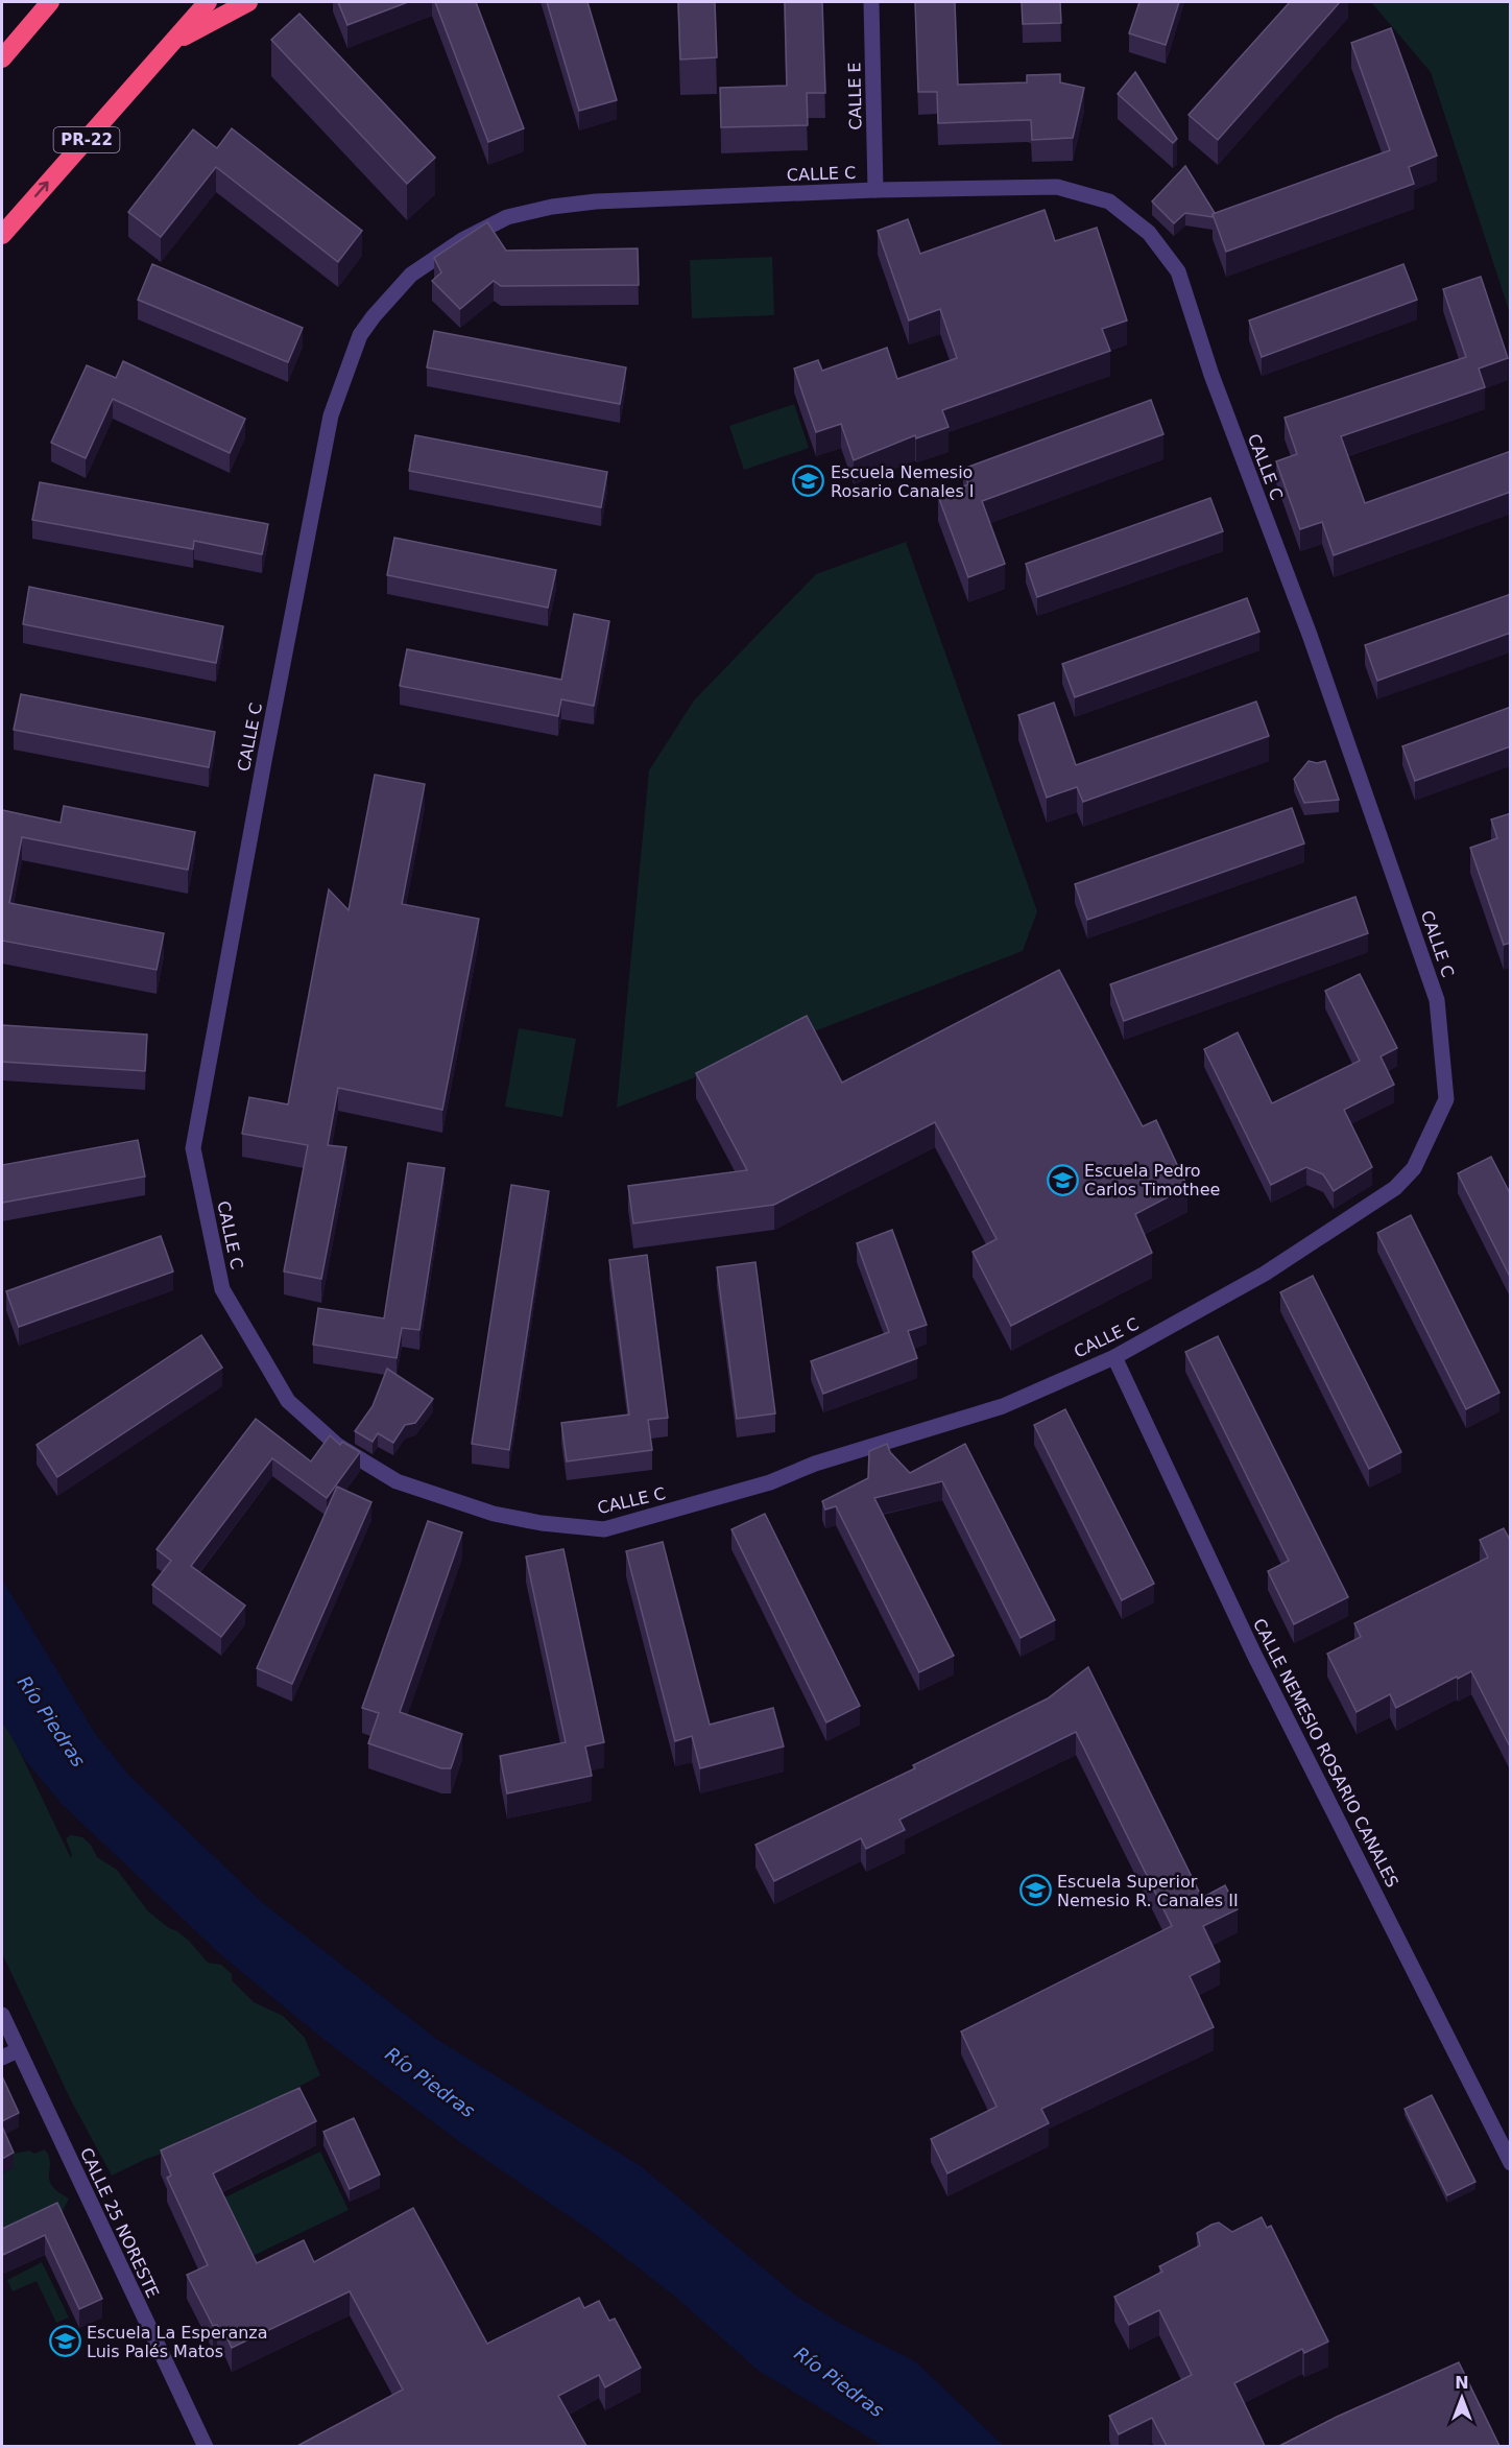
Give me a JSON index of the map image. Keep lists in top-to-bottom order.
{
  "streets": {
    "highway": ["PR-22"],
    "street": [
      "CALLE E",
      "CALLE C",
      "CALLE NEMESIO ROSARIO CANALES",
      "CALLE 25 NORESTE"
    ]
  },
  "crossings": [
    ["CALLE E", "CALLE C"],
    ["CALLE C", "CALLE NEMESIO ROSARIO CANALES"]
  ],
  "water": ["Río Piedras"],
  "places": {
    "school or university": [
      "Escuela Nemesio Rosario Canales I",
      "Escuela Pedro Carlos Timothee",
      "Escuela Superior Nemesio R. Canales II",
      "Escuela La Esperanza Luis Palés Matos"
    ]
  },
  "north": "top"
}
